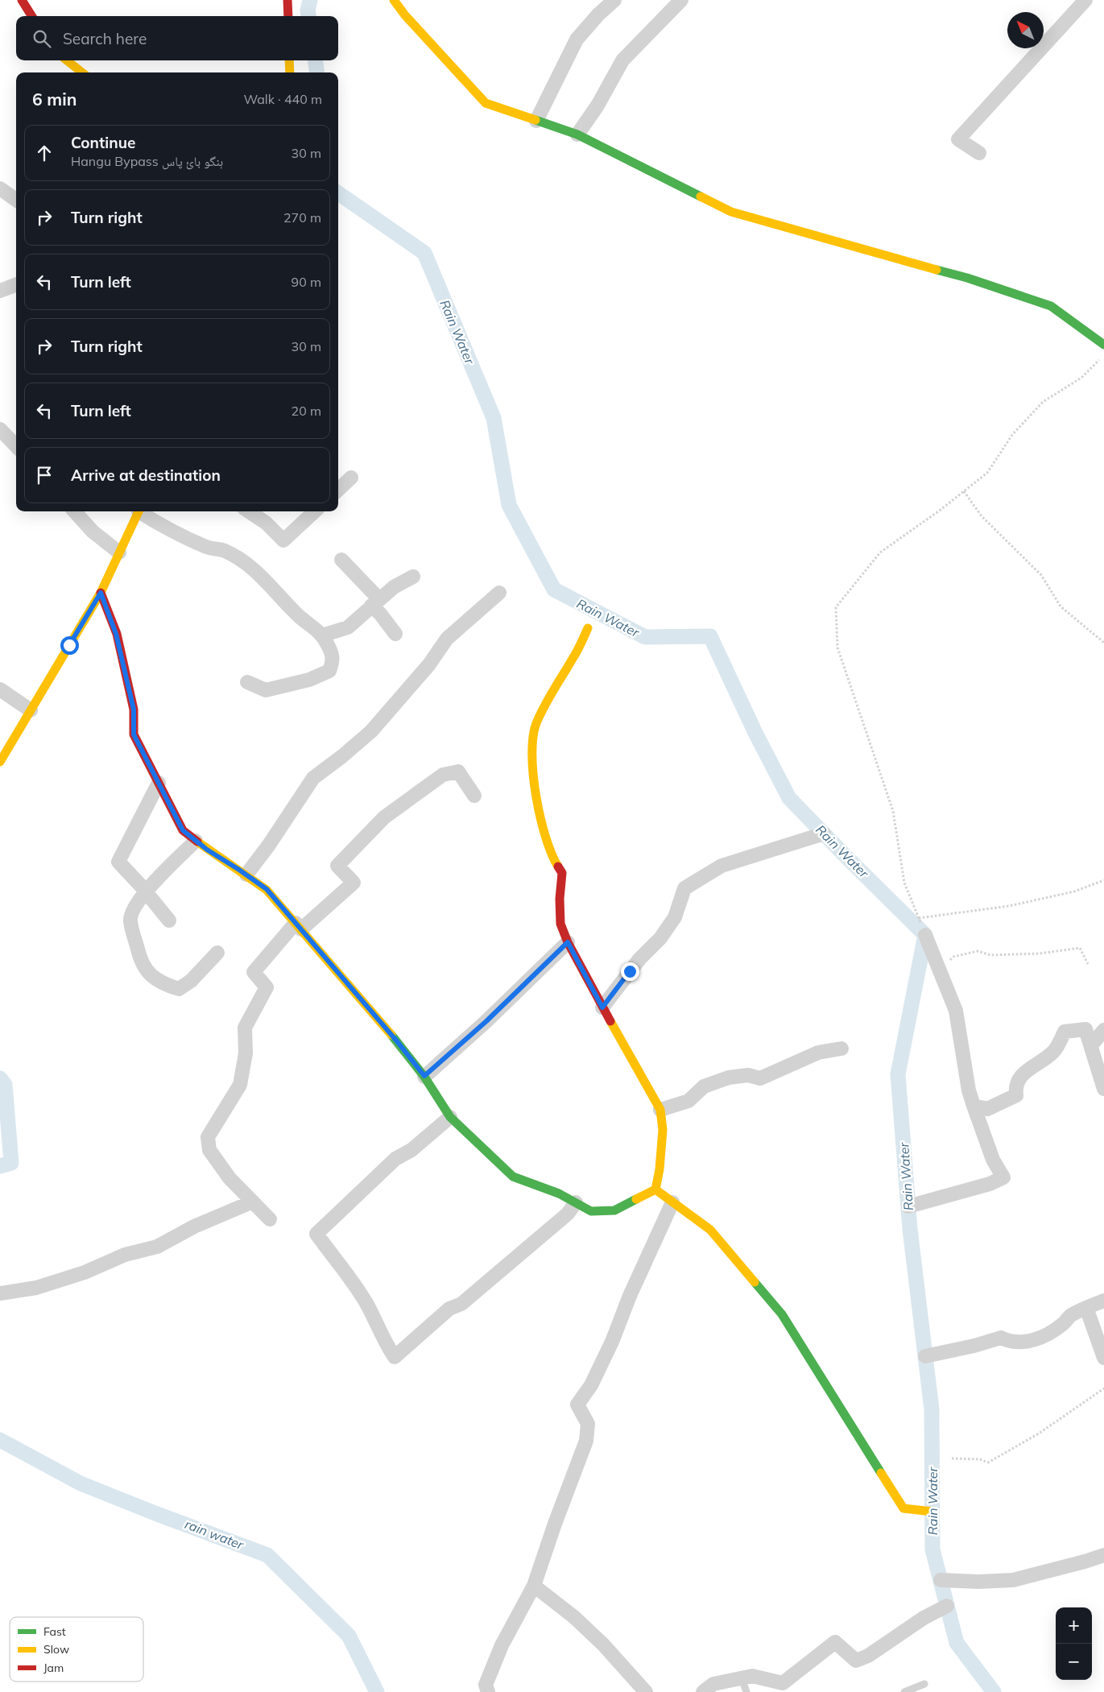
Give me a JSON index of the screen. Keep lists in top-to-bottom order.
{
  "water": ["Rain Water", "rain water"],
  "legend": ["Fast", "Slow", "Jam"],
  "north": "top left",
  "page": {
    "search": "Search here",
    "heading": ["6 min", "Walk · 440 m"],
    "list": [
      ["Continue", "Hangu Bypass ہنگو بائ پاس", "30 m"],
      ["Turn right", "270 m"],
      ["Turn left", "90 m"],
      ["Turn right", "30 m"],
      ["Turn left", "20 m"],
      "Arrive at destination"
    ],
    "map_buttons": ["+", "−"]
  }
}
